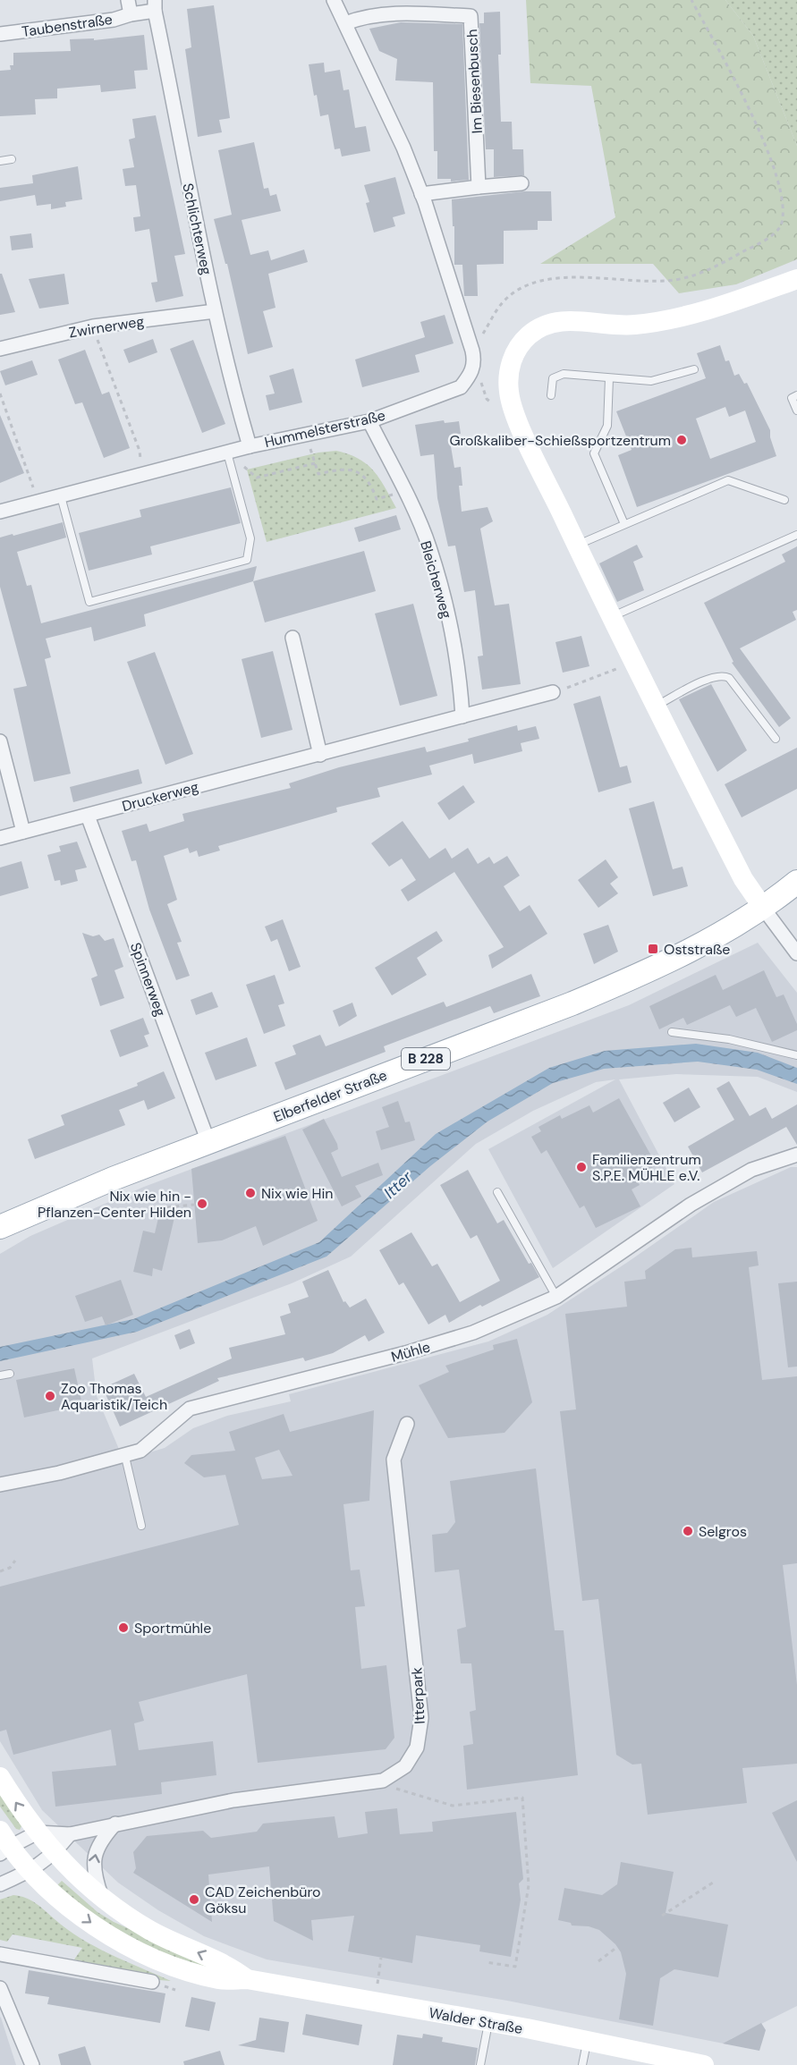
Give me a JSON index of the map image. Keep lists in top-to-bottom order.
{
  "streets": {
    "main road": ["B 228", "Elberfelder Straße", "Walder Straße"],
    "street": [
      "Taubenstraße",
      "Im Biesenbusch",
      "Schlichterweg",
      "Zwirnerweg",
      "Hummelsterstraße",
      "Bleicherweg",
      "Druckerweg",
      "Spinnerweg",
      "Mühle",
      "Itterpark"
    ]
  },
  "crossings": [
    ["Taubenstraße", "Schlichterweg"],
    ["Im Biesenbusch", "Hummelsterstraße"],
    ["Schlichterweg", "Zwirnerweg"],
    ["Schlichterweg", "Hummelsterstraße"],
    ["Hummelsterstraße", "Bleicherweg"],
    ["Bleicherweg", "Druckerweg"],
    ["Druckerweg", "Spinnerweg"],
    ["Spinnerweg", "Elberfelder Straße"],
    ["Itterpark", "Walder Straße"]
  ],
  "water": ["Itter"],
  "places": {
    "other": [
      "Großkaliber-Schießsportzentrum",
      "Familienzentrum S.P.E. MÜHLE e.V.",
      "Nix wie Hin",
      "Nix wie hin - Pflanzen-Center Hilden",
      "Zoo Thomas Aquaristik/Teich",
      "Selgros",
      "Sportmühle",
      "CAD Zeichenbüro Göksu"
    ],
    "transit": ["Oststraße"]
  }
}
